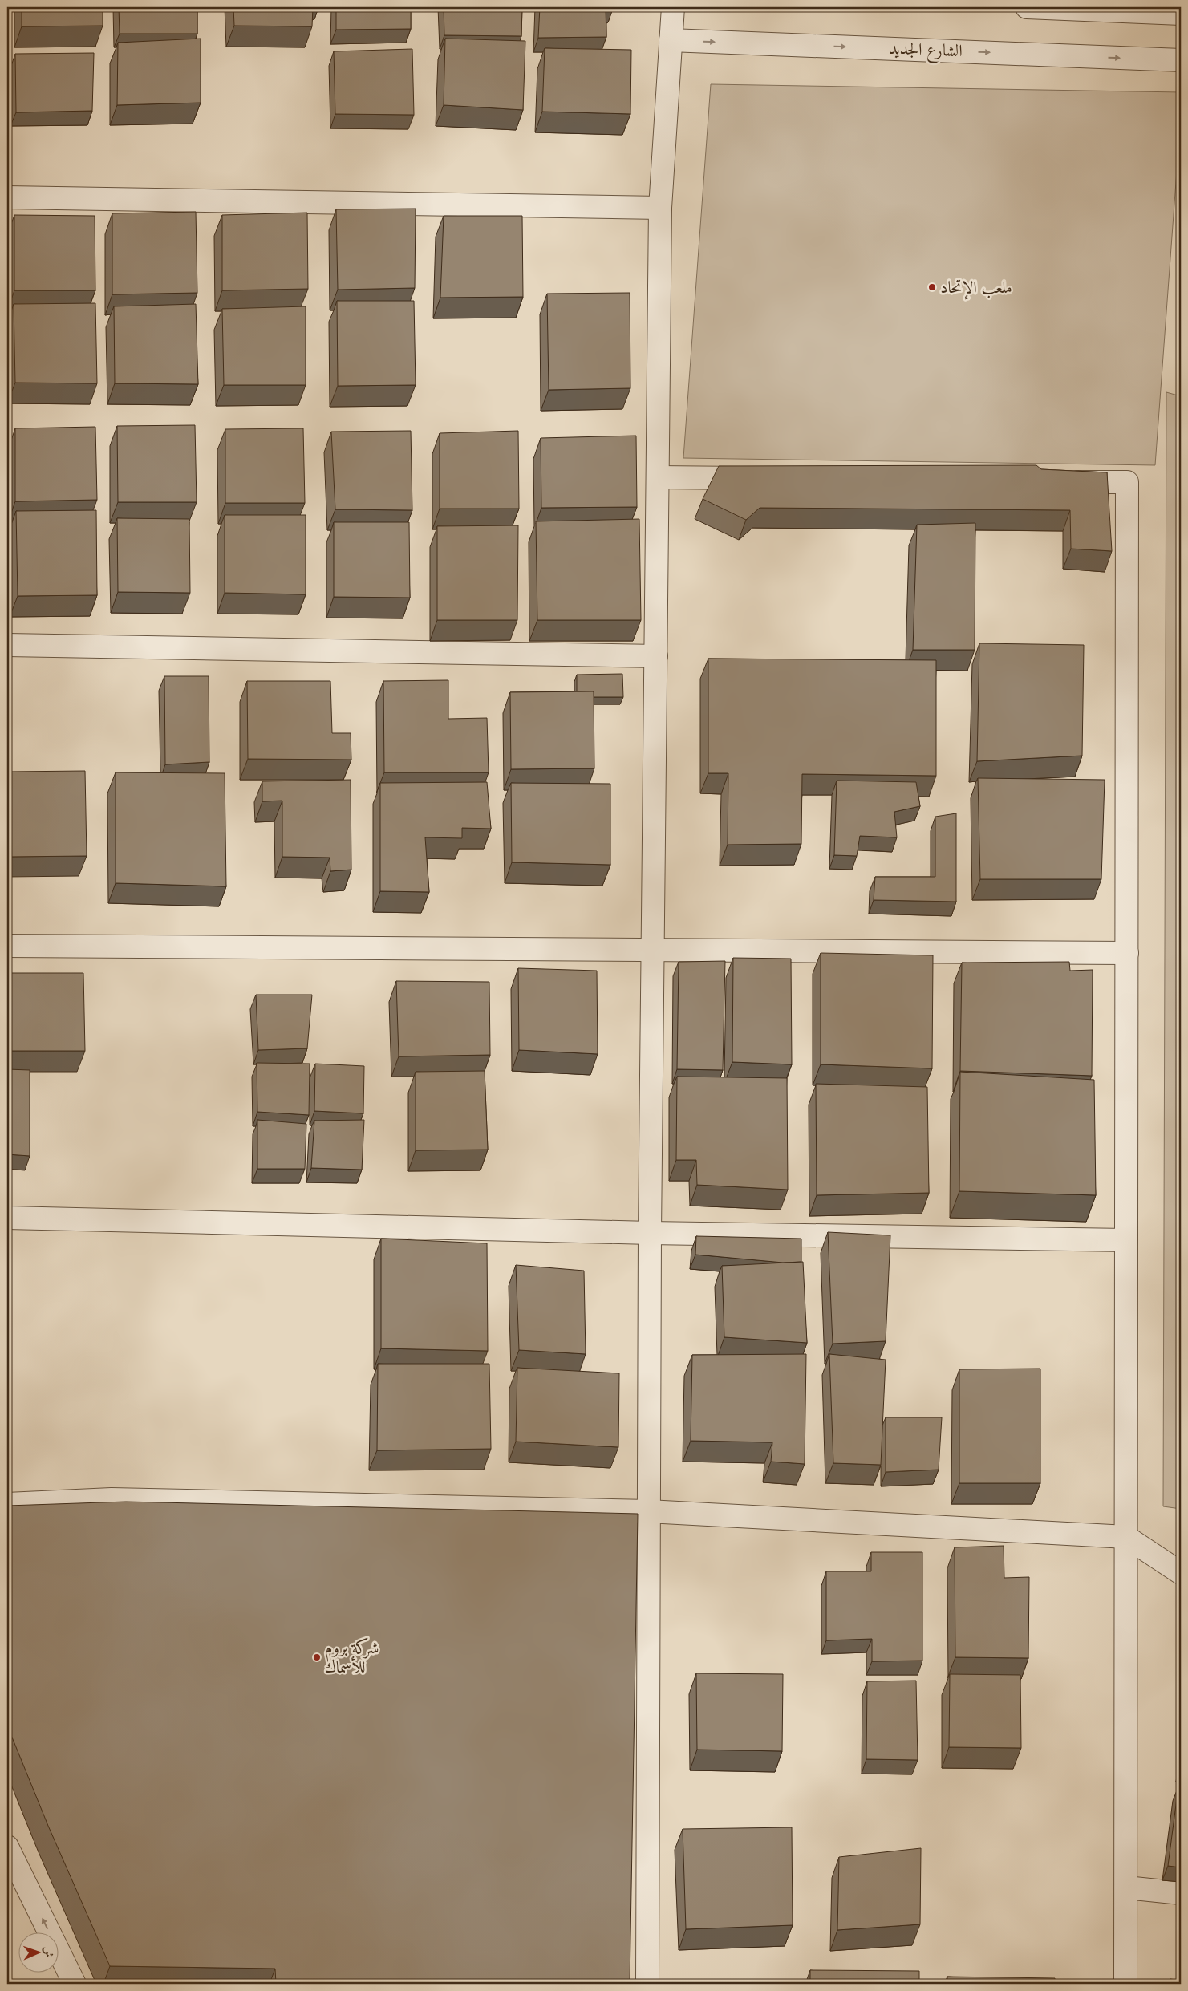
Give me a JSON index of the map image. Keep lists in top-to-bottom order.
{
  "streets": {
    "street": ["الشارع الجديد"]
  },
  "places": ["ملعب الإتحاد", "شركة بروم للأسماك"],
  "north": "right"
}
